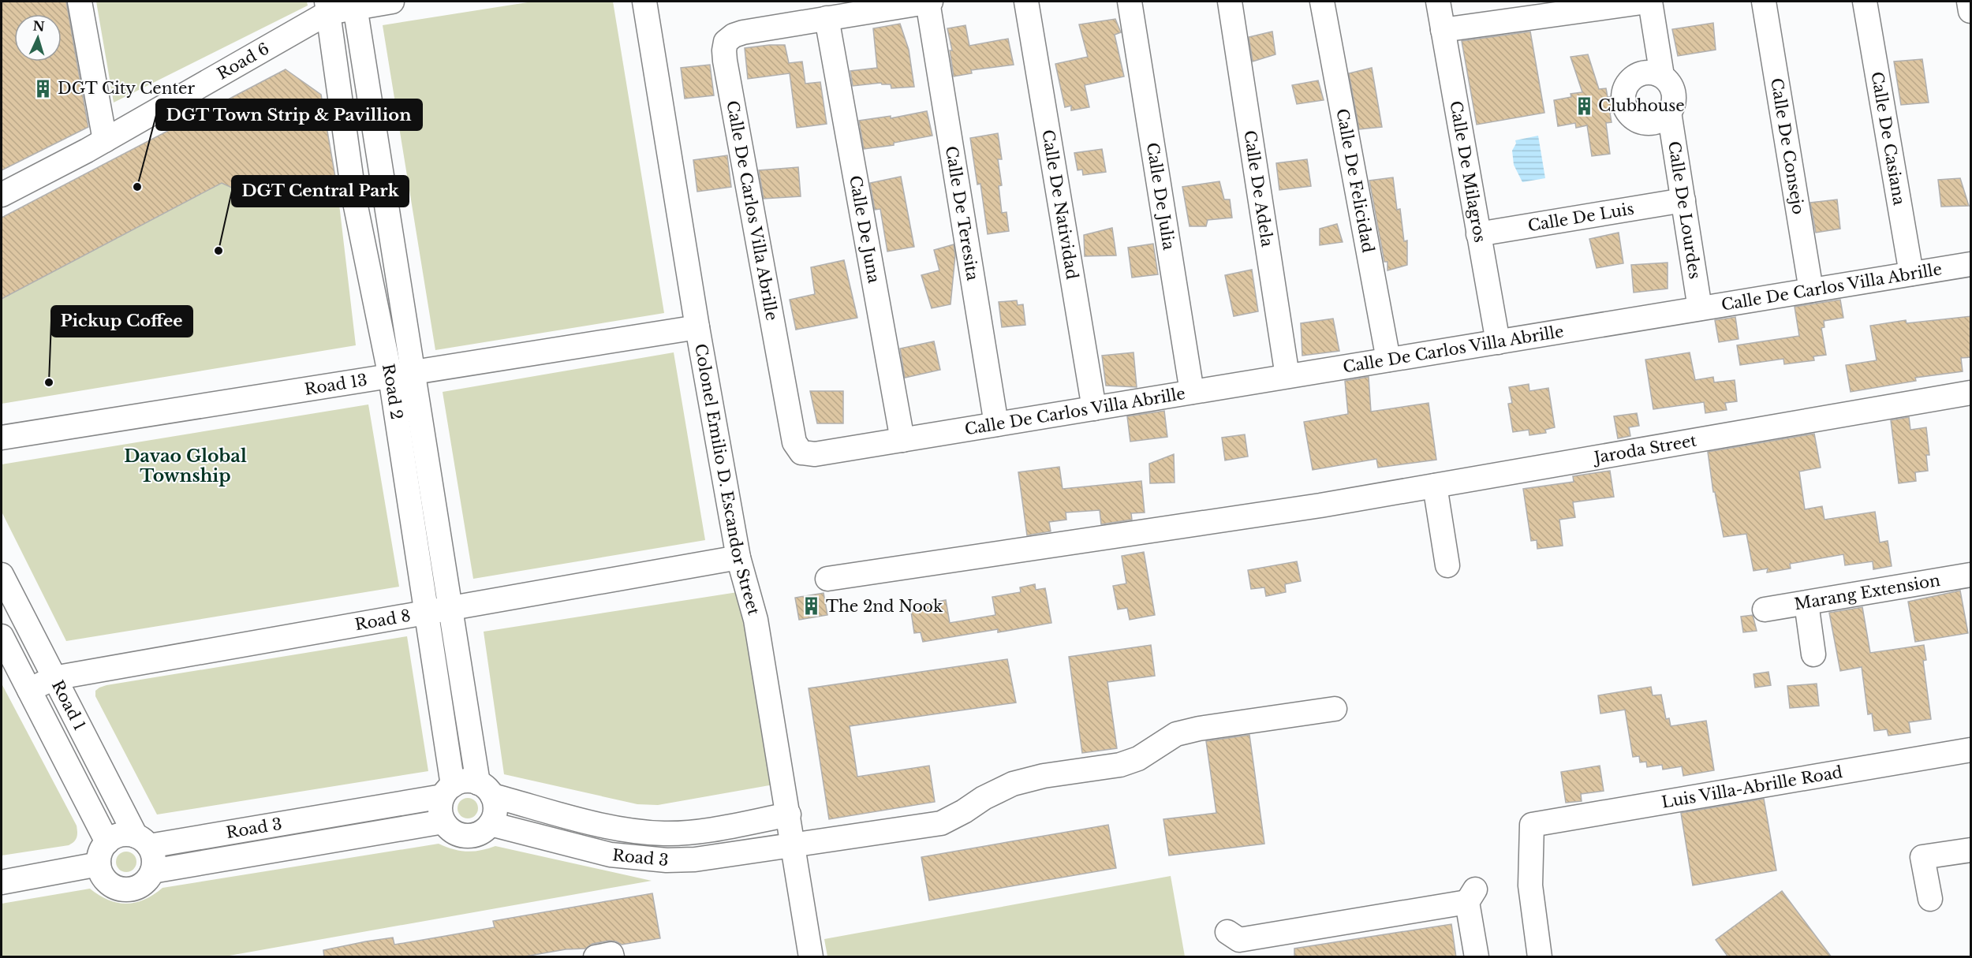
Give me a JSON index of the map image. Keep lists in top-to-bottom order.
{
  "streets": {
    "street": [
      "Road 6",
      "Calle De Casiana",
      "Calle De Consejo",
      "Calle De Milagros",
      "Calle De Felicidad",
      "Calle De Adela",
      "Calle De Julia",
      "Calle De Natividad",
      "Calle De Lourdes",
      "Calle De Carlos Villa Abrille",
      "Calle De Teresita",
      "Calle De Luis",
      "Calle De Juna",
      "Road 13",
      "Road 2",
      "Jaroda Street",
      "Colonel Emilio D. Escandor Street",
      "Marang Extension",
      "Road 8",
      "Road 1",
      "Luis Villa-Abrille Road",
      "Road 3"
    ]
  },
  "crossings": [
    ["Road 6", "Road 2"],
    ["Calle De Casiana", "Calle De Carlos Villa Abrille"],
    ["Calle De Consejo", "Calle De Carlos Villa Abrille"],
    ["Calle De Milagros", "Calle De Carlos Villa Abrille"],
    ["Calle De Milagros", "Calle De Luis"],
    ["Calle De Felicidad", "Calle De Carlos Villa Abrille"],
    ["Calle De Adela", "Calle De Carlos Villa Abrille"],
    ["Calle De Julia", "Calle De Carlos Villa Abrille"],
    ["Calle De Natividad", "Calle De Carlos Villa Abrille"],
    ["Calle De Lourdes", "Calle De Carlos Villa Abrille"],
    ["Calle De Lourdes", "Calle De Luis"],
    ["Calle De Carlos Villa Abrille", "Calle De Teresita"],
    ["Calle De Carlos Villa Abrille", "Calle De Juna"],
    ["Road 13", "Road 2"],
    ["Road 13", "Colonel Emilio D. Escandor Street"],
    ["Road 2", "Road 8"],
    ["Road 2", "Road 3"],
    ["Colonel Emilio D. Escandor Street", "Road 8"],
    ["Colonel Emilio D. Escandor Street", "Road 3"],
    ["Road 8", "Road 1"],
    ["Road 1", "Road 3"]
  ],
  "districts": ["Davao Global Township"],
  "places": {
    "building": ["DGT City Center", "Clubhouse", "The 2nd Nook"],
    "other": ["DGT Town Strip & Pavillion", "DGT Central Park", "Pickup Coffee"]
  },
  "north": "top"
}
